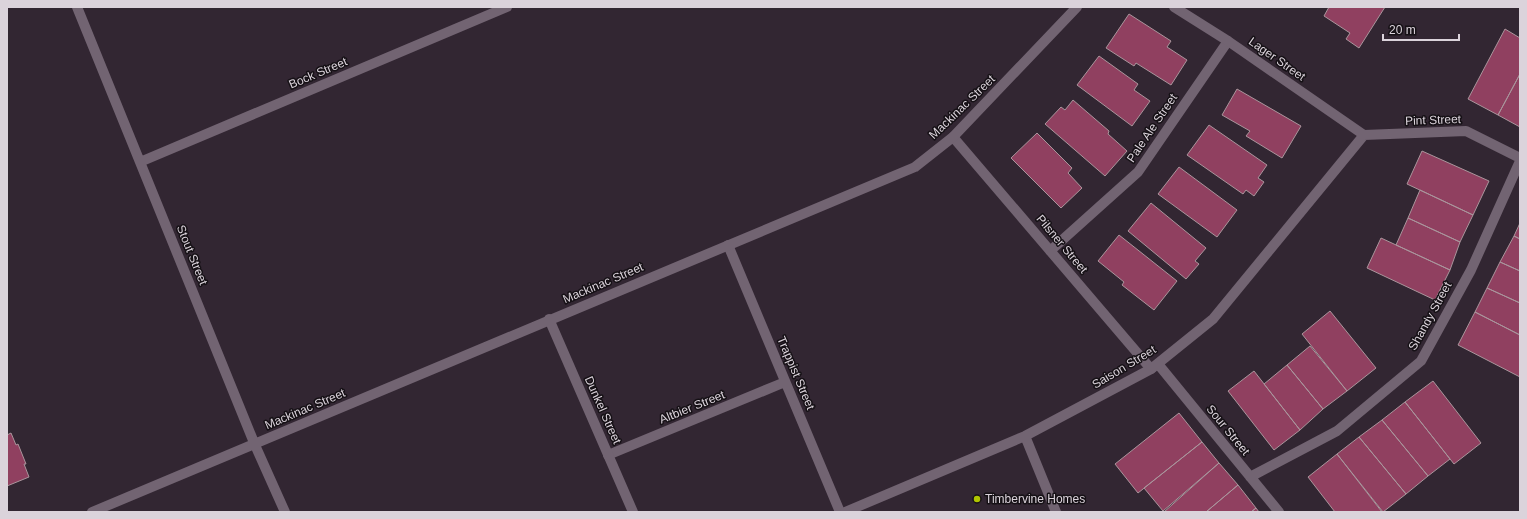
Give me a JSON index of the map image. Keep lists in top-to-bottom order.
{
  "streets": {
    "street": [
      "Lager Street",
      "Bock Street",
      "Mackinac Street",
      "Pint Street",
      "Pale Ale Street",
      "Pilsner Street",
      "Stout Street",
      "Shandy Street",
      "Saison Street",
      "Trappist Street",
      "Altbier Street",
      "Dunkel Street",
      "Sour Street"
    ]
  },
  "crossings": [
    ["Lager Street", "Pint Street"],
    ["Lager Street", "Pale Ale Street"],
    ["Lager Street", "Saison Street"],
    ["Bock Street", "Stout Street"],
    ["Mackinac Street", "Pilsner Street"],
    ["Mackinac Street", "Stout Street"],
    ["Mackinac Street", "Trappist Street"],
    ["Mackinac Street", "Dunkel Street"],
    ["Pint Street", "Shandy Street"],
    ["Pint Street", "Saison Street"],
    ["Pale Ale Street", "Pilsner Street"],
    ["Pilsner Street", "Saison Street"],
    ["Pilsner Street", "Sour Street"],
    ["Shandy Street", "Sour Street"],
    ["Saison Street", "Sour Street"],
    ["Trappist Street", "Altbier Street"],
    ["Altbier Street", "Dunkel Street"]
  ],
  "places": ["Timbervine Homes"],
  "scale_bar": "20 m"
}
